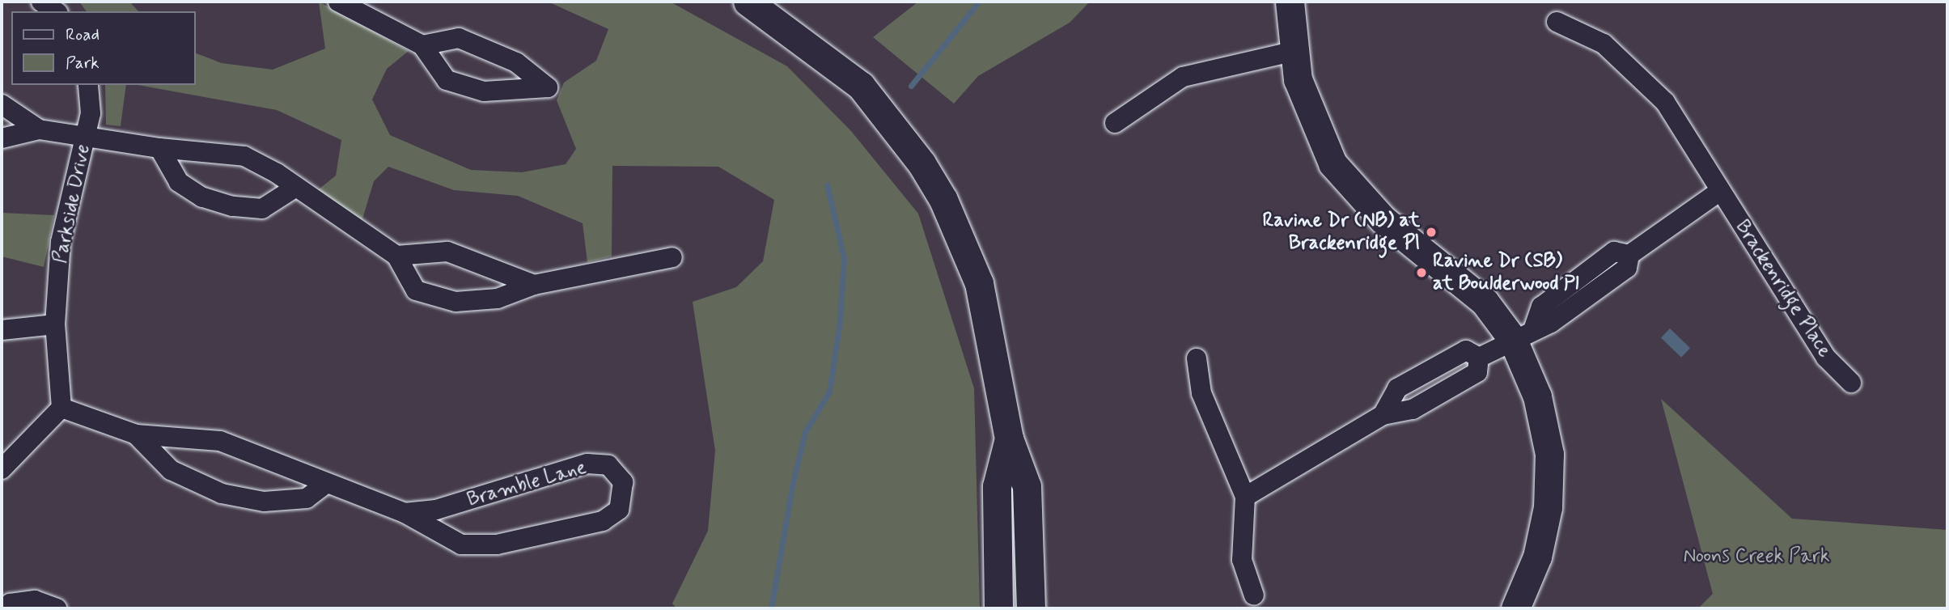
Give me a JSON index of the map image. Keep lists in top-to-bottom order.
{
  "streets": {
    "street": ["Parkside Drive", "Brackenridge Place", "Bramble Lane"]
  },
  "crossings": [
    ["Parkside Drive", "Bramble Lane"]
  ],
  "parks": ["Noons Creek Park"],
  "places": ["Ravine Dr (NB) at Brackenridge Pl", "Ravine Dr (SB) at Boulderwood Pl"],
  "legend": ["Road", "Park"]
}
